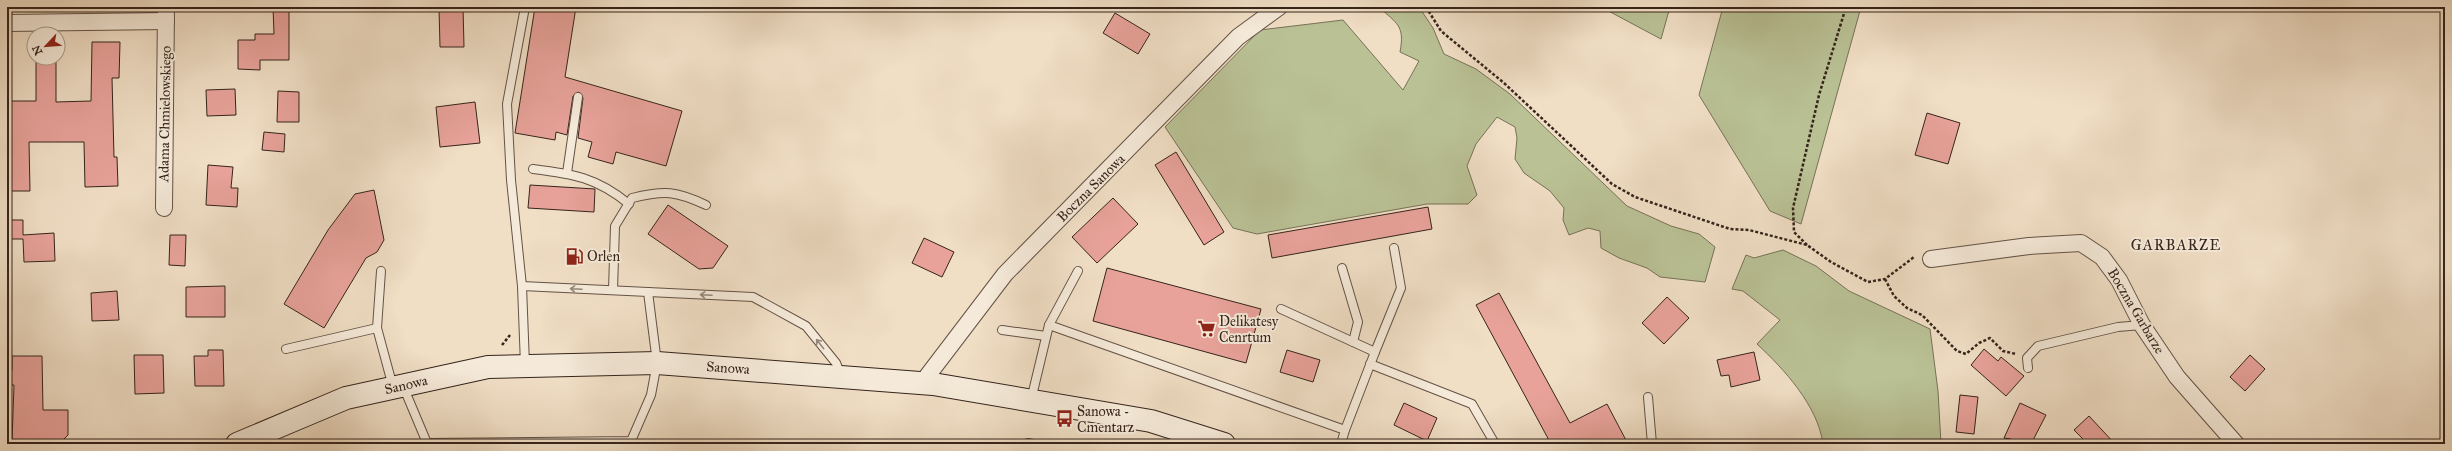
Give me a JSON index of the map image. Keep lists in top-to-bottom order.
{
  "streets": {
    "main road": ["Sanowa"],
    "street": ["Adama Chmielowskiego", "Boczna Sanowa", "Boczna Garbarze"]
  },
  "crossings": [
    ["Boczna Sanowa", "Sanowa"]
  ],
  "districts": ["GARBARZE"],
  "places": {
    "fuel station": ["Orlen"],
    "supermarket": ["Delikatesy Cenrtum"],
    "bus stop": ["Sanowa - Cmentarz"]
  },
  "north": "bottom left"
}
